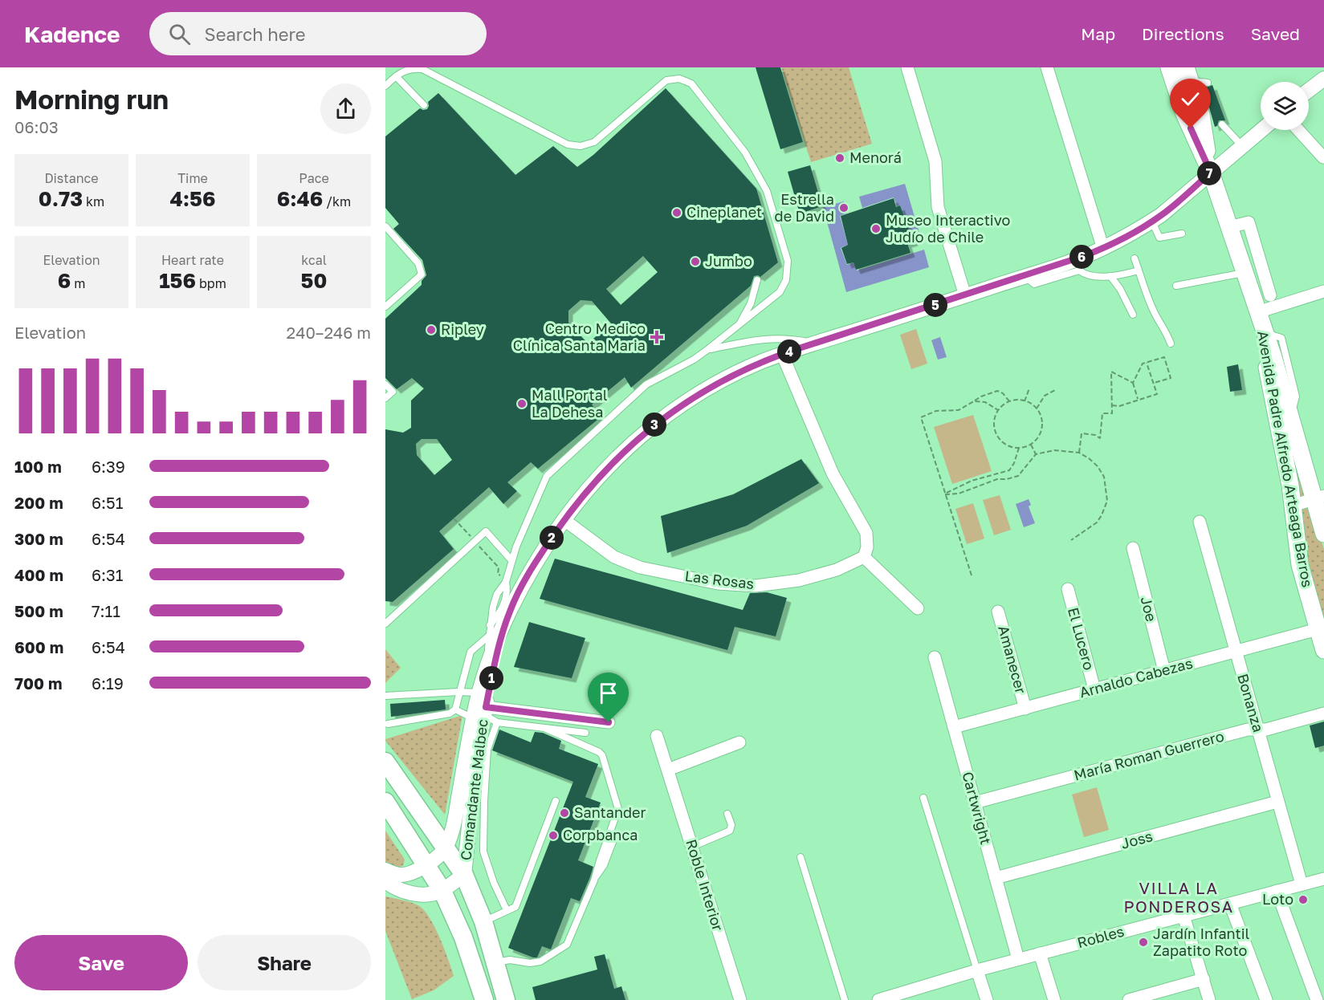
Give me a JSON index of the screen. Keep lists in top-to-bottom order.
{
  "streets": {
    "main road": ["Avenida Padre Alfredo Arteaga Barros"],
    "street": [
      "Las Rosas",
      "Joe",
      "El Lucero",
      "Amanecer",
      "Arnaldo Cabezas",
      "Bonanza",
      "María Roman Guerrero",
      "Comandante Malbec",
      "Cartwright",
      "Joss",
      "Roble Interior",
      "Robles"
    ]
  },
  "crossings": [
    ["Avenida Padre Alfredo Arteaga Barros", "Arnaldo Cabezas"],
    ["Avenida Padre Alfredo Arteaga Barros", "Comandante Malbec"],
    ["Las Rosas", "Comandante Malbec"],
    ["Joe", "Arnaldo Cabezas"],
    ["El Lucero", "Arnaldo Cabezas"],
    ["Amanecer", "Arnaldo Cabezas"],
    ["Arnaldo Cabezas", "Bonanza"],
    ["Arnaldo Cabezas", "Cartwright"],
    ["Bonanza", "María Roman Guerrero"],
    ["Bonanza", "Joss"],
    ["Bonanza", "Robles"],
    ["María Roman Guerrero", "Cartwright"],
    ["Cartwright", "Joss"],
    ["Cartwright", "Robles"]
  ],
  "districts": ["VILLA LA PONDEROSA"],
  "places": {
    "other": [
      "Menorá",
      "Estrella de David",
      "Cineplanet",
      "Museo Interactivo Judío de Chile",
      "Jumbo",
      "Ripley",
      "Mall Portal La Dehesa",
      "Santander",
      "Corpbanca",
      "Loto",
      "Jardín Infantil Zapatito Roto"
    ],
    "health": ["Centro Medico Clínica Santa Maria"]
  },
  "page": {
    "header": "Kadence",
    "search": "Search here",
    "nav": ["Map", "Directions", "Saved"],
    "heading": ["Morning run", "06:03"],
    "stats": [
      ["Distance", "0.73 km"],
      ["Time", "4:56"],
      ["Pace", "6:46 /km"],
      ["Elevation", "6 m"],
      ["Heart rate", "156 bpm"],
      ["kcal", "50"]
    ],
    "pins": [
      "7",
      "6",
      "5",
      "4",
      "3",
      "2",
      "1"
    ],
    "chart": ["Elevation", "240–246 m"],
    "list": [
      {
        "name": "100 m",
        "note": "6:39"
      },
      {
        "name": "200 m",
        "note": "6:51"
      },
      {
        "name": "300 m",
        "note": "6:54"
      },
      {
        "name": "400 m",
        "note": "6:31"
      },
      {
        "name": "500 m",
        "note": "7:11"
      },
      {
        "name": "600 m",
        "note": "6:54"
      },
      {
        "name": "700 m",
        "note": "6:19"
      }
    ],
    "buttons": ["Save", "Share"]
  }
}
